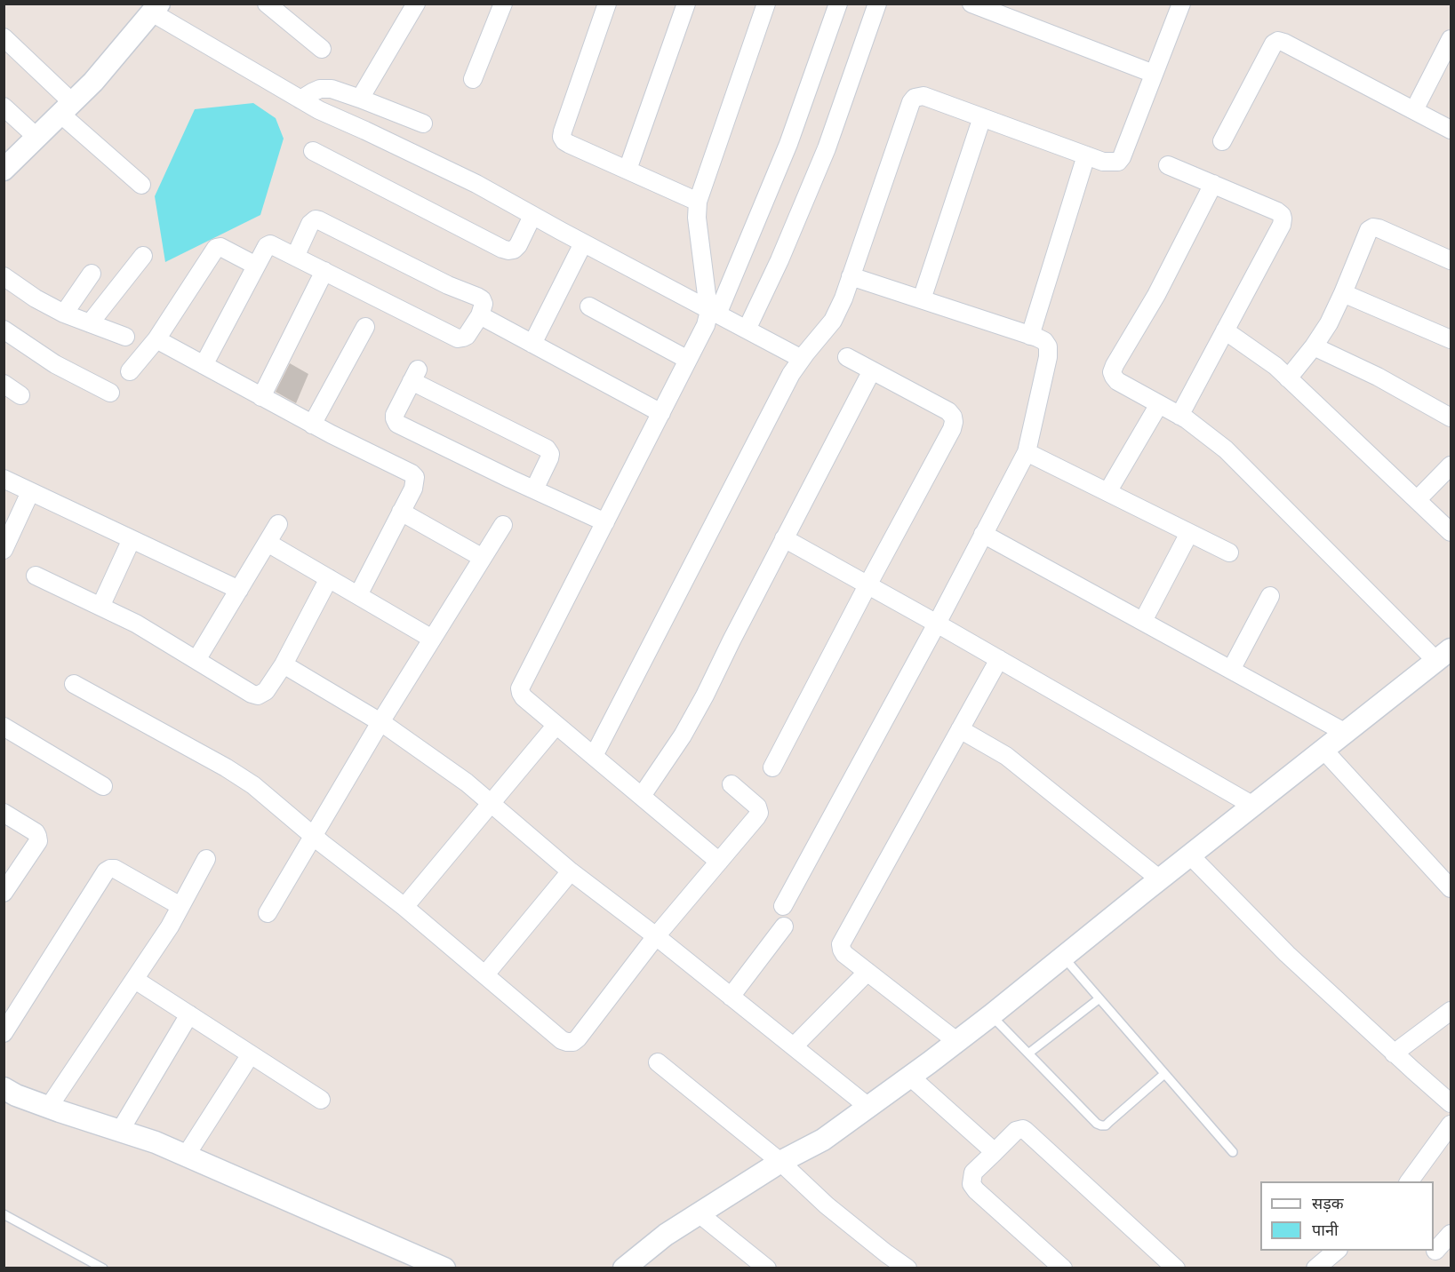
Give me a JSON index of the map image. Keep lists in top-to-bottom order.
{
  "legend": ["सड़क", "पानी"]
}
